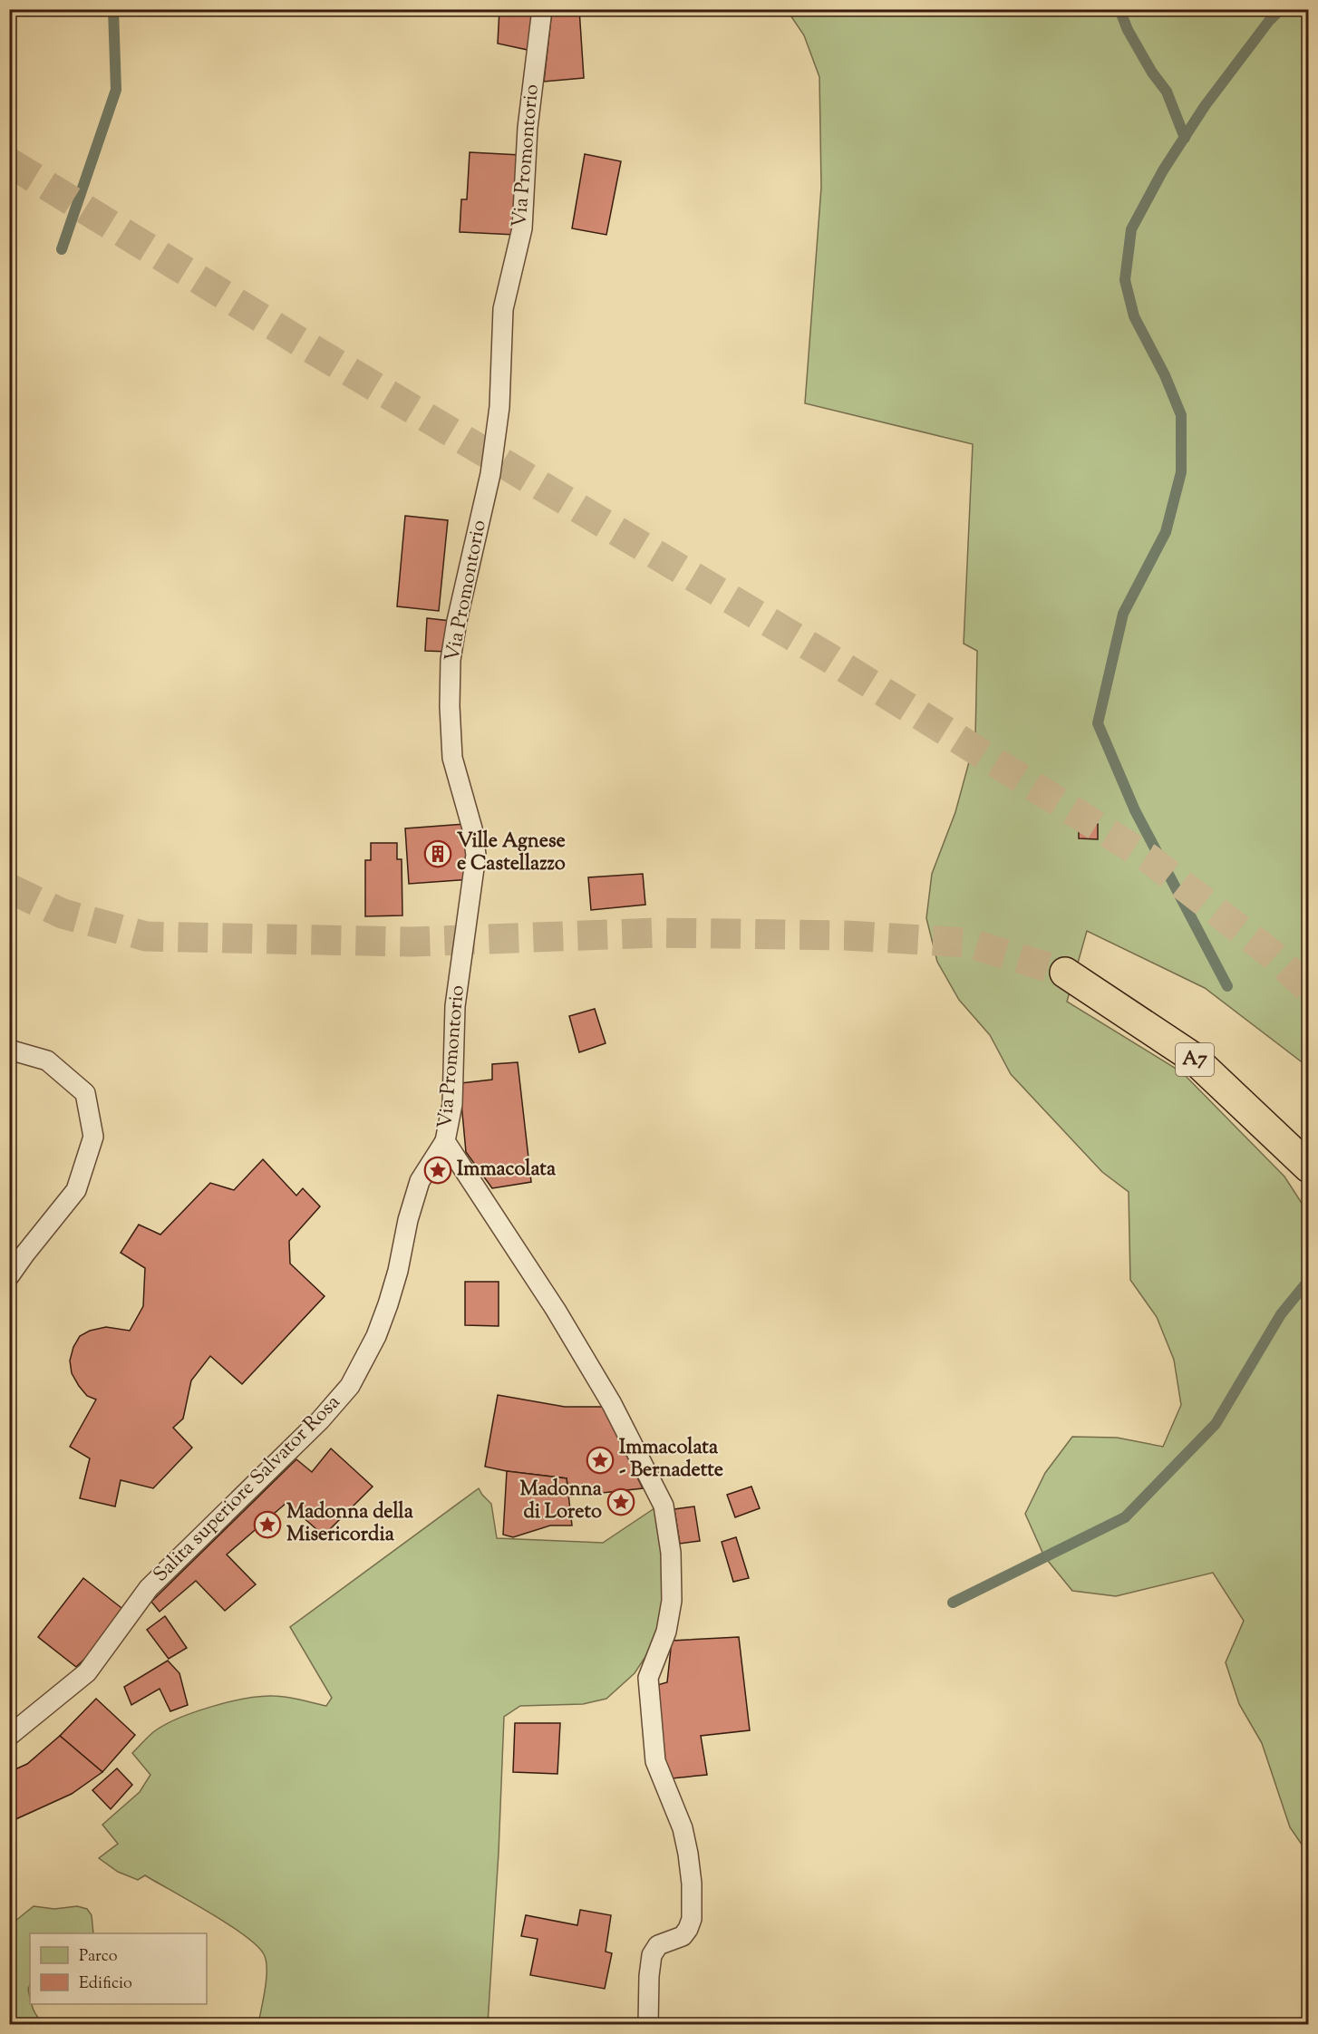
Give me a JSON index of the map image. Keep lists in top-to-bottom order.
{
  "streets": {
    "highway": ["A7"],
    "lane": ["Via Promontorio", "Salita superiore Salvator Rosa"]
  },
  "crossings": [
    ["Via Promontorio", "Salita superiore Salvator Rosa"]
  ],
  "places": {
    "building": ["Ville Agnese e Castellazzo"],
    "place": [
      "Immacolata",
      "Immacolata - Bernadette",
      "Madonna di Loreto",
      "Madonna della Misericordia"
    ]
  },
  "legend": ["Parco", "Edificio"]
}
